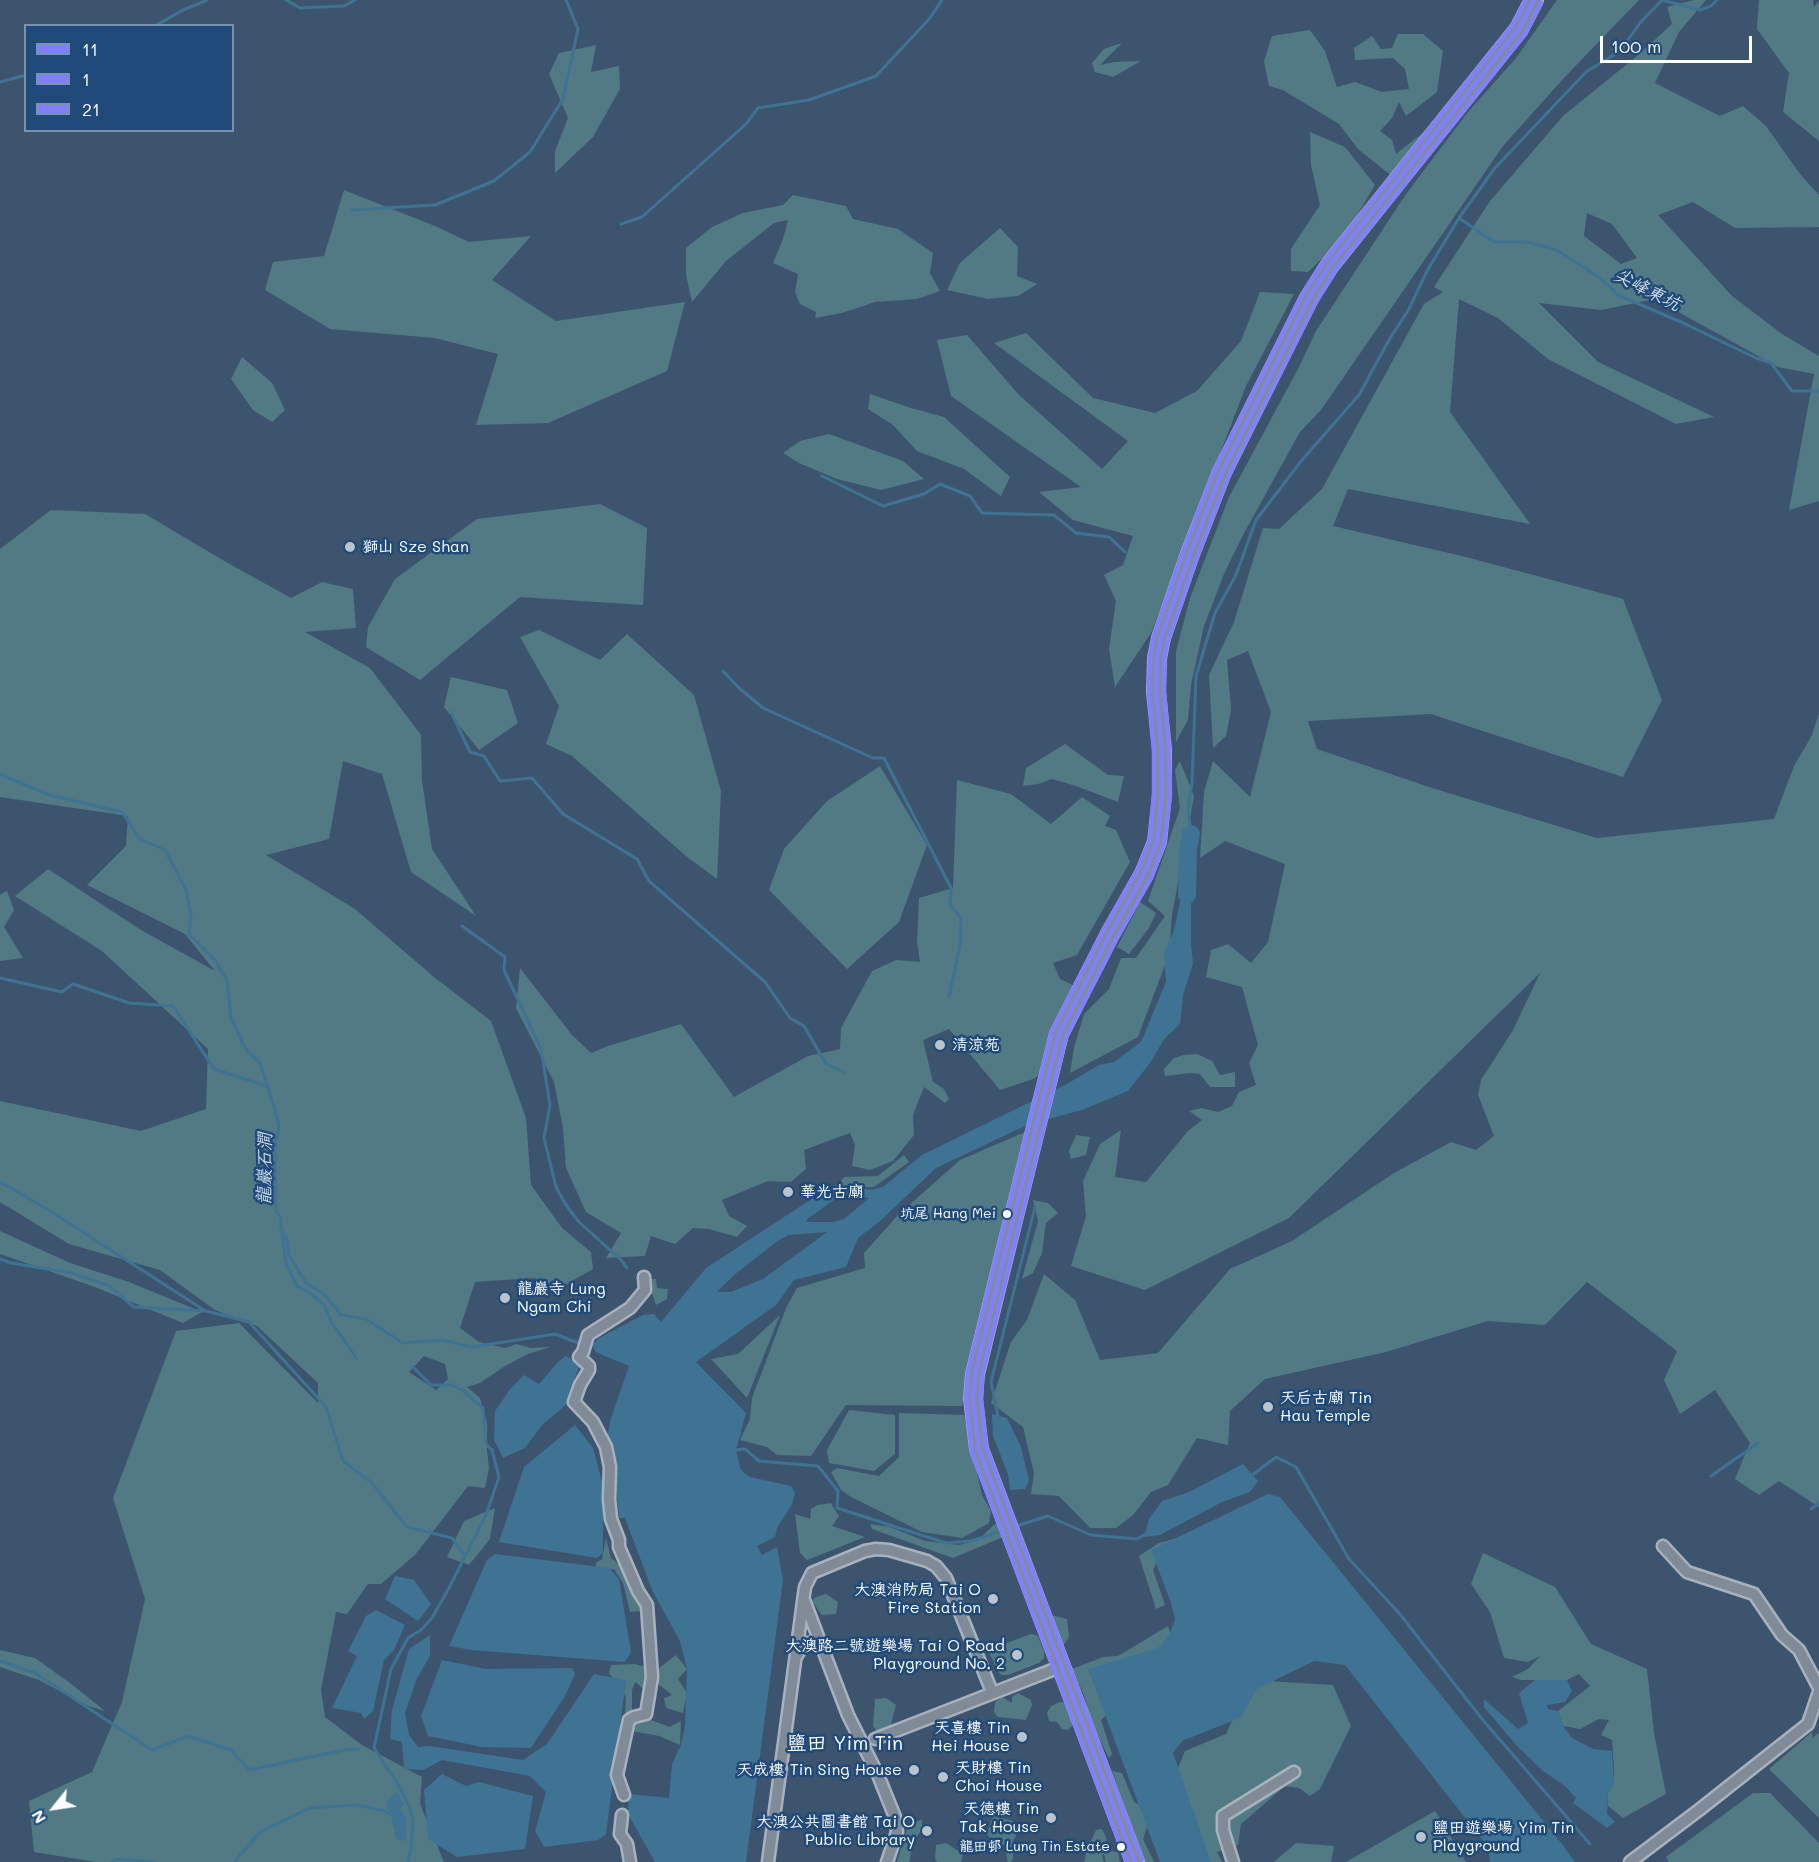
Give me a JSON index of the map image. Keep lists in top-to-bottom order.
{
  "districts": ["鹽田 Yim Tin"],
  "water": ["尖峰東坑", "龍巖石澗"],
  "places": [
    "獅山 Sze Shan",
    "清涼苑",
    "華光古廟",
    "坑尾 Hang Mei",
    "龍巖寺 Lung Ngam Chi",
    "天后古廟 Tin Hau Temple",
    "大澳消防局 Tai O Fire Station",
    "大澳路二號遊樂場 Tai O Road Playground No. 2",
    "天喜樓 Tin Hei House",
    "天成樓 Tin Sing House",
    "天財樓 Tin Choi House",
    "天德樓 Tin Tak House",
    "大澳公共圖書館 Tai O Public Library",
    "鹽田遊樂場 Yim Tin Playground",
    "龍田邨 Lung Tin Estate"
  ],
  "lines": ["transit line 11", "transit line 21", "transit line 1"],
  "legend": ["11", "1", "21"],
  "scale_bar": "100 m",
  "north": "bottom left"
}
